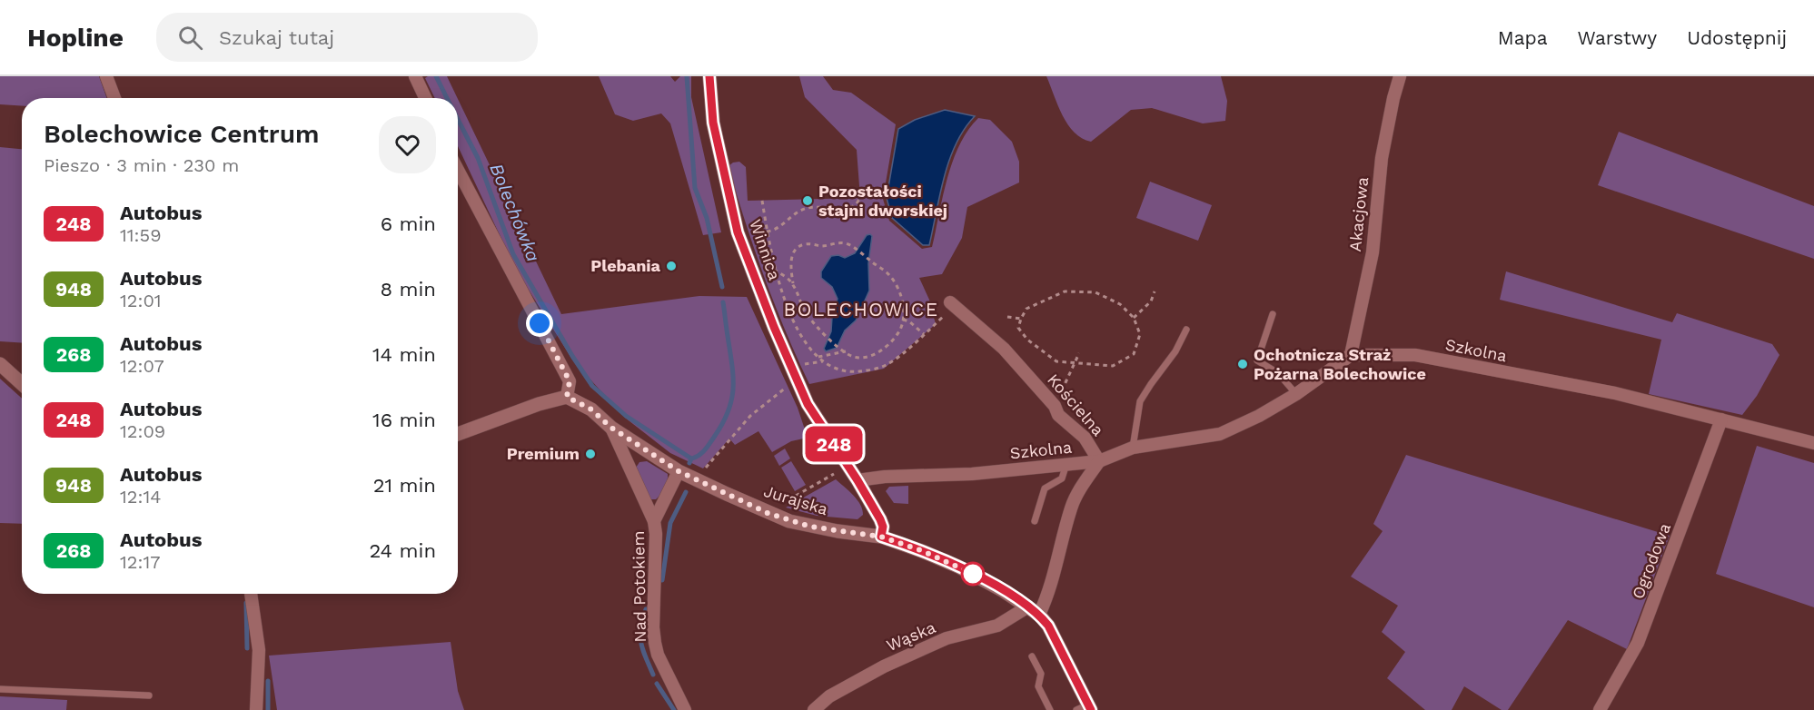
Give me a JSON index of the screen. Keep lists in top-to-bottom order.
{
  "streets": {
    "street": [
      "Akacjowa",
      "Winnica",
      "Szkolna",
      "Kościelna",
      "Jurajska",
      "Ogrodowa",
      "Nad Potokiem",
      "Wąska"
    ]
  },
  "crossings": [
    ["Akacjowa", "Szkolna"],
    ["Winnica", "Szkolna"],
    ["Winnica", "Jurajska"],
    ["Szkolna", "Kościelna"],
    ["Szkolna", "Ogrodowa"],
    ["Kościelna", "Jurajska"],
    ["Kościelna", "Wąska"],
    ["Jurajska", "Nad Potokiem"],
    ["Jurajska", "Wąska"]
  ],
  "districts": ["BOLECHOWICE"],
  "water": ["Bolechówka"],
  "places": [
    "Pozostałości stajni dworskiej",
    "Plebania",
    "Ochotnicza Straż Pożarna Bolechowice",
    "Premium"
  ],
  "lines": ["bus line 248"],
  "page": {
    "header": "Hopline",
    "search": "Szukaj tutaj",
    "nav": ["Mapa", "Warstwy", "Udostępnij"],
    "on_map": "248",
    "heading": ["Bolechowice Centrum", "Pieszo · 3 min · 230 m"],
    "list": [
      {
        "mark": "248",
        "name": "Autobus",
        "note": "11:59",
        "value": "6 min"
      },
      {
        "mark": "948",
        "name": "Autobus",
        "note": "12:01",
        "value": "8 min"
      },
      {
        "mark": "268",
        "name": "Autobus",
        "note": "12:07",
        "value": "14 min"
      },
      {
        "mark": "248",
        "name": "Autobus",
        "note": "12:09",
        "value": "16 min"
      },
      {
        "mark": "948",
        "name": "Autobus",
        "note": "12:14",
        "value": "21 min"
      },
      {
        "mark": "268",
        "name": "Autobus",
        "note": "12:17",
        "value": "24 min"
      }
    ]
  }
}
